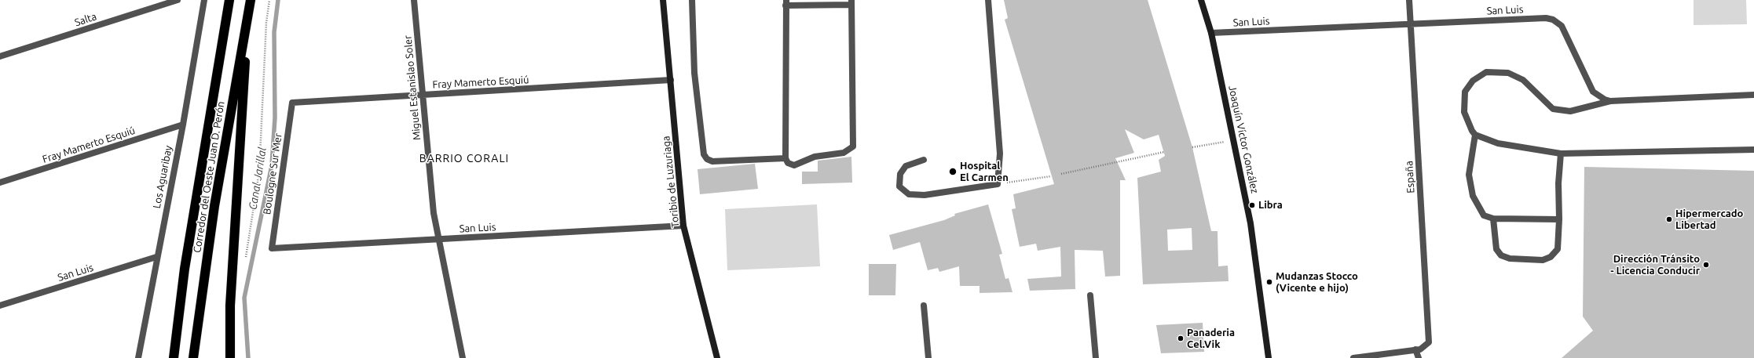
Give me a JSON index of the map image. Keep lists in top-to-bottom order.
{
  "streets": {
    "highway": ["Corredor del Oeste Juan D. Perón"],
    "street": [
      "San Luis",
      "Salta",
      "Fray Mamerto Esquiú",
      "Miguel Estanislao Soler",
      "Joaquín Víctor González",
      "Boulogne Sur Mer",
      "Los Aguaribay",
      "España",
      "Toribio de Luzuriaga"
    ]
  },
  "crossings": [
    ["San Luis", "Miguel Estanislao Soler"],
    ["San Luis", "Joaquín Víctor González"],
    ["San Luis", "Boulogne Sur Mer"],
    ["San Luis", "Los Aguaribay"],
    ["San Luis", "España"],
    ["San Luis", "Toribio de Luzuriaga"],
    ["Fray Mamerto Esquiú", "Miguel Estanislao Soler"],
    ["Fray Mamerto Esquiú", "Boulogne Sur Mer"],
    ["Fray Mamerto Esquiú", "Los Aguaribay"],
    ["Fray Mamerto Esquiú", "Toribio de Luzuriaga"]
  ],
  "districts": ["BARRIO CORALI"],
  "water": ["Canal Jarillal"],
  "places": [
    "Hospital El Carmen",
    "Libra",
    "Hipermercado Libertad",
    "Dirección Tránsito - Licencia Conducir",
    "Mudanzas Stocco (Vicente e hijo)",
    "Panaderia Cel.Vik"
  ]
}
